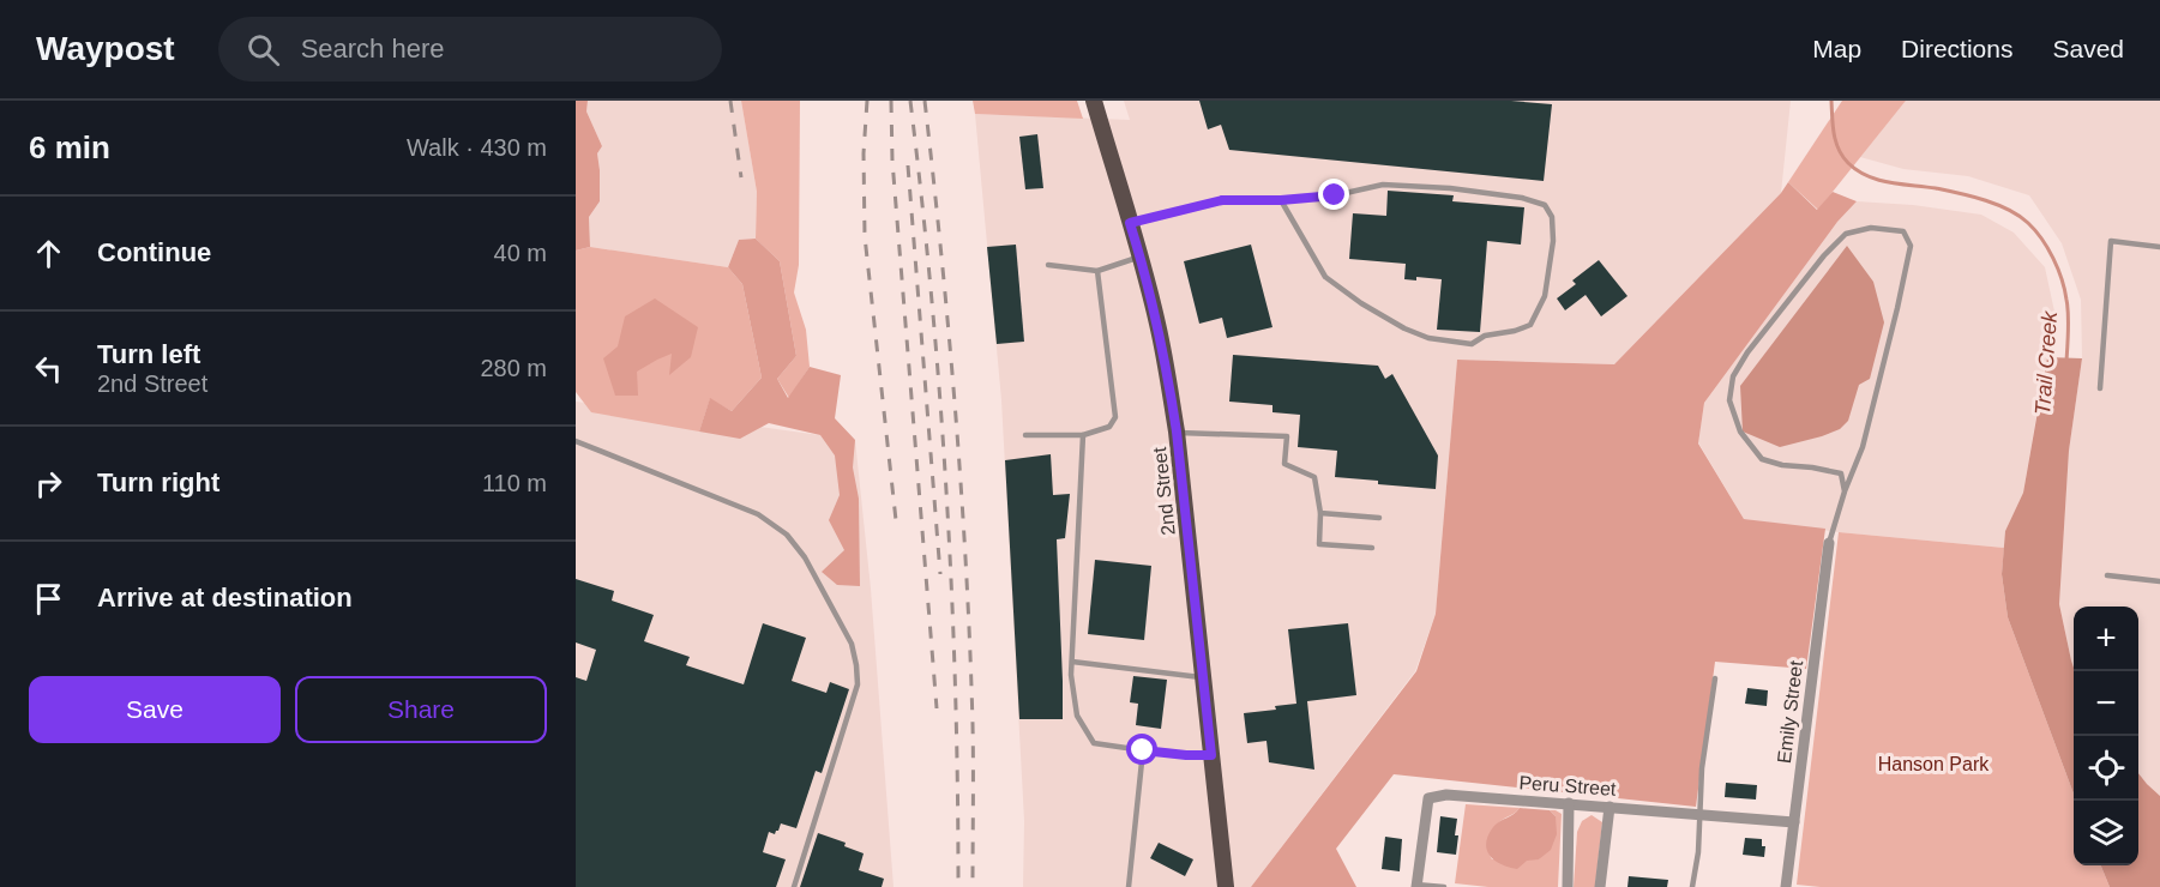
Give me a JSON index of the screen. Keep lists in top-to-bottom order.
{
  "streets": {
    "main road": ["2nd Street"],
    "street": ["Emily Street", "Peru Street"]
  },
  "crossings": [
    ["Emily Street", "Peru Street"]
  ],
  "water": ["Trail Creek"],
  "parks": ["Hanson Park"],
  "page": {
    "header": "Waypost",
    "search": "Search here",
    "nav": ["Map", "Directions", "Saved"],
    "heading": ["6 min", "Walk · 430 m"],
    "list": [
      ["Continue", "40 m"],
      ["Turn left", "2nd Street", "280 m"],
      ["Turn right", "110 m"],
      "Arrive at destination"
    ],
    "map_buttons": ["+", "−"],
    "buttons": ["Save", "Share"]
  }
}
